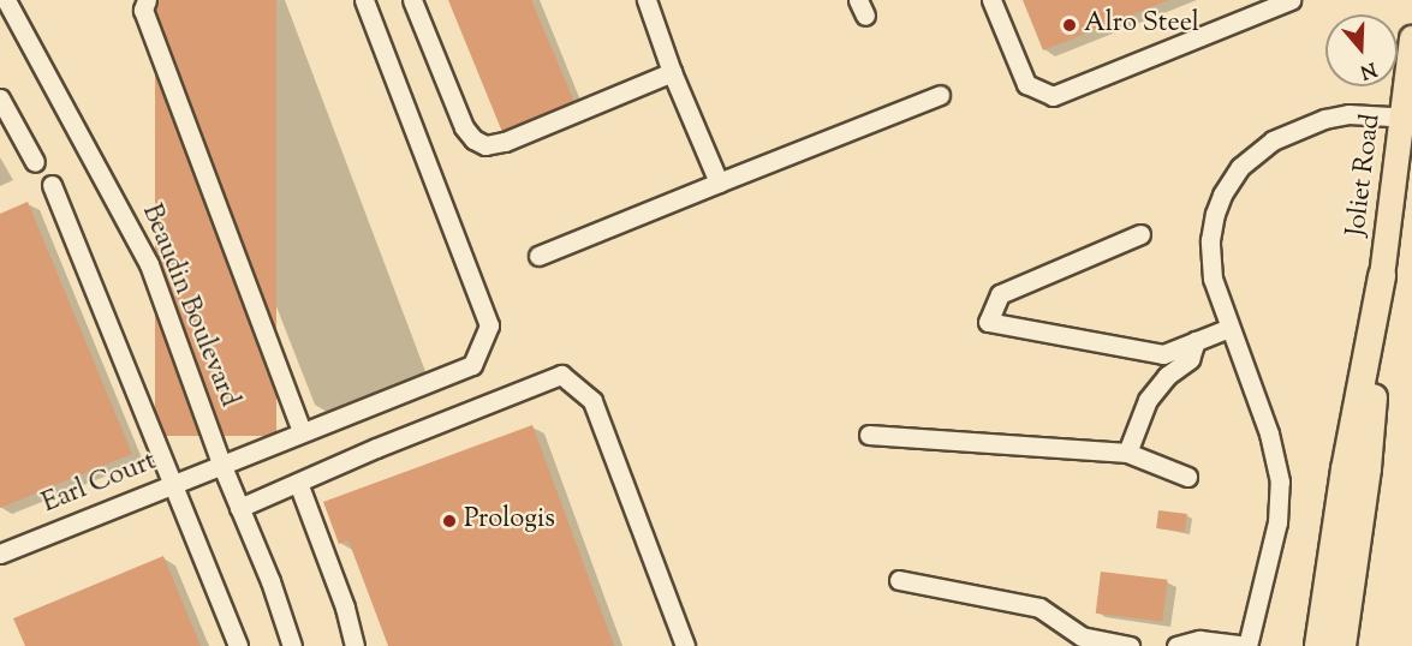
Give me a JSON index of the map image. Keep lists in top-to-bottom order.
{
  "streets": {
    "main road": ["Joliet Road"],
    "street": ["Beaudin Boulevard", "Earl Court"]
  },
  "crossings": [
    ["Beaudin Boulevard", "Earl Court"]
  ],
  "places": ["Alro Steel", "Prologis"],
  "north": "bottom"
}
